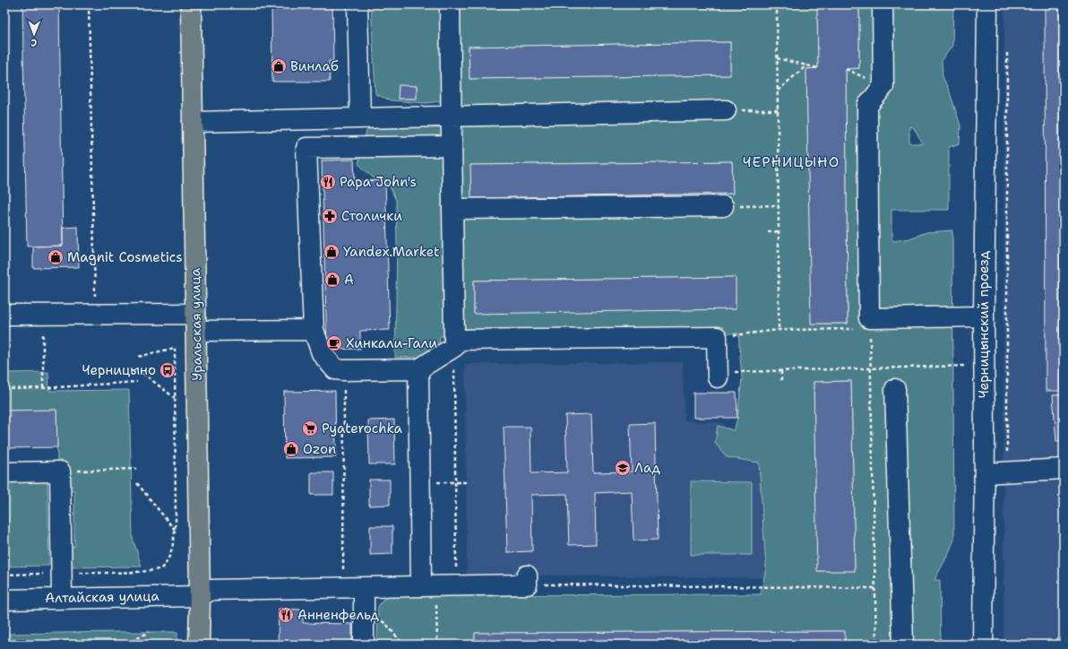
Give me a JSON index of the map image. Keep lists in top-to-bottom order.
{
  "streets": {
    "main road": ["Уральская улица"],
    "street": ["Черницынский проезд", "Алтайская улица"]
  },
  "crossings": [
    ["Уральская улица", "Алтайская улица"]
  ],
  "districts": ["ЧЕРНИЦЫНО"],
  "places": {
    "shop": [
      "Винлаб",
      "Yandex.Market",
      "Magnit Cosmetics",
      "А",
      "Ozon"
    ],
    "restaurant": ["Papa John's", "Анненфельд"],
    "pharmacy": ["Столички"],
    "cafe": ["Хинкали-Гали"],
    "bus stop": ["Черницыно"],
    "supermarket": ["Pyaterochka"],
    "school or university": ["Лад"]
  },
  "north": "bottom"
}
